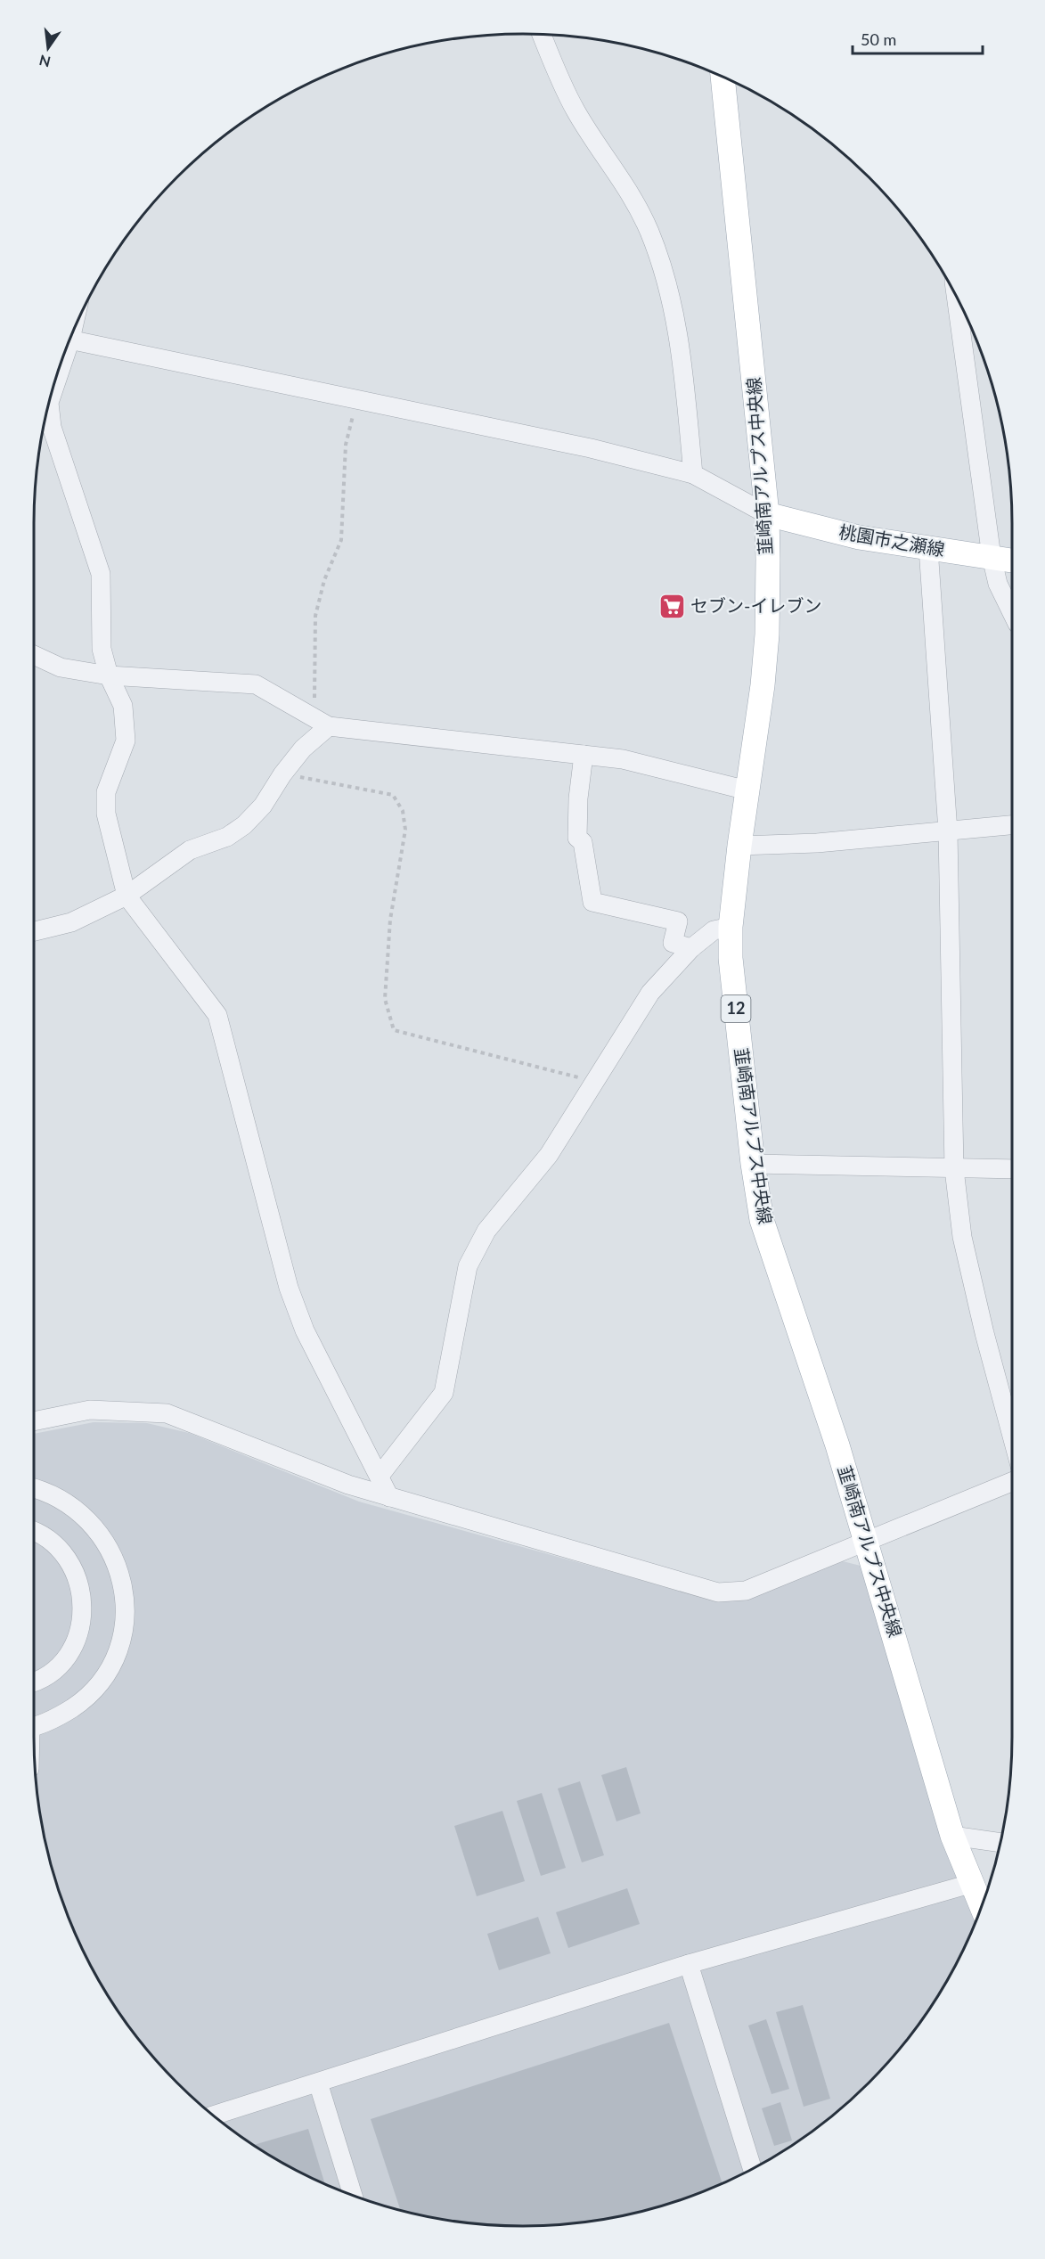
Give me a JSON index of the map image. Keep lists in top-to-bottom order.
{
  "streets": {
    "main road": ["韮崎南アルプス中央線", "桃園市之瀬線", "12"]
  },
  "crossings": [
    ["韮崎南アルプス中央線", "桃園市之瀬線"]
  ],
  "places": {
    "supermarket": ["セブン-イレブン"]
  },
  "scale_bar": "50 m",
  "north": "bottom"
}
